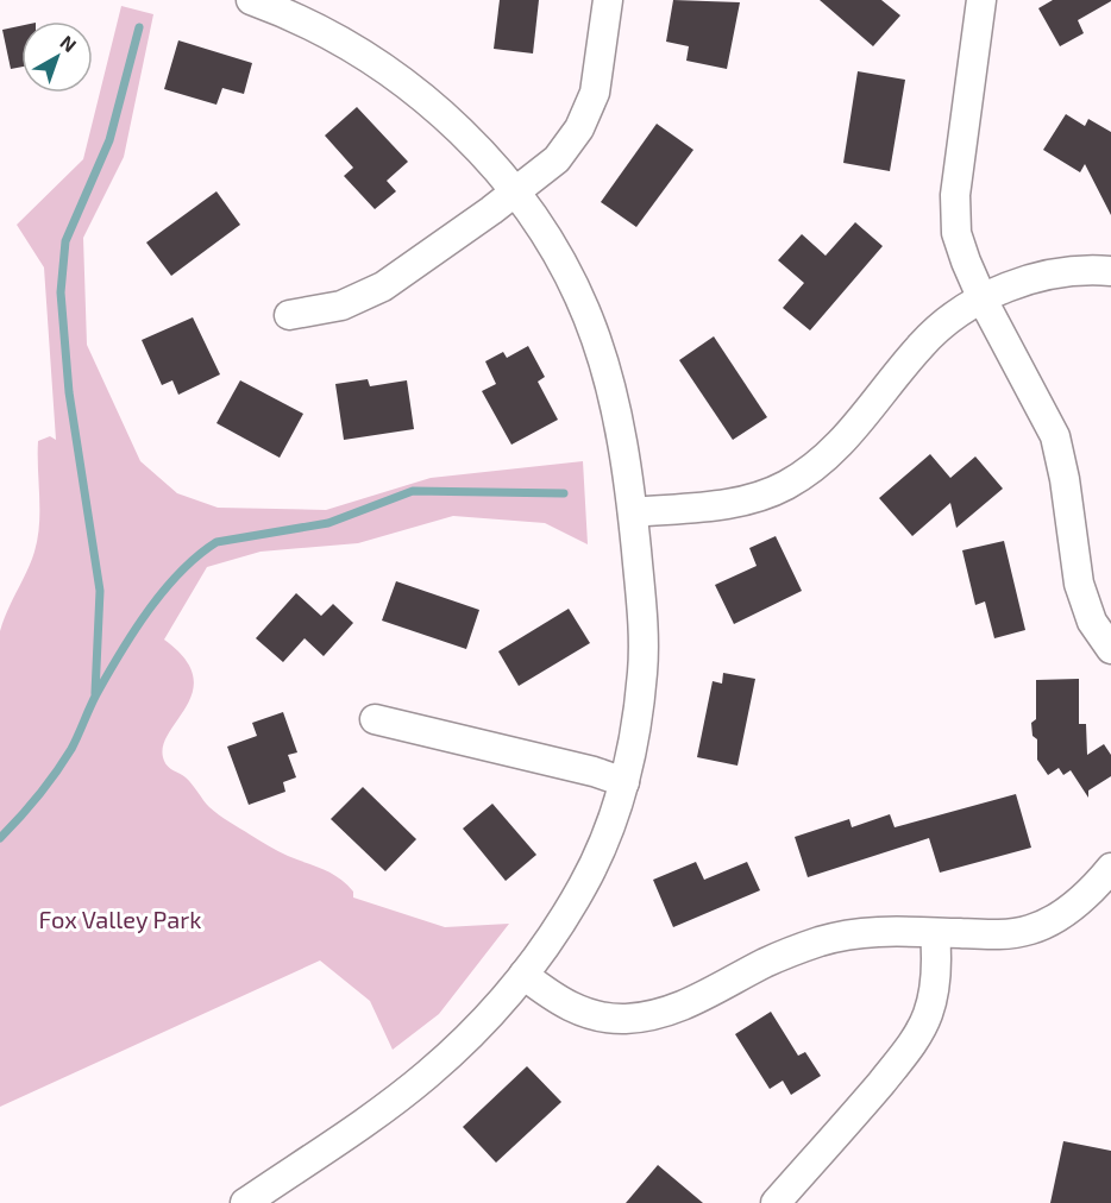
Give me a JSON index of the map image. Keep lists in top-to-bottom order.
{
  "parks": ["Fox Valley Park"],
  "north": "top right"
}
